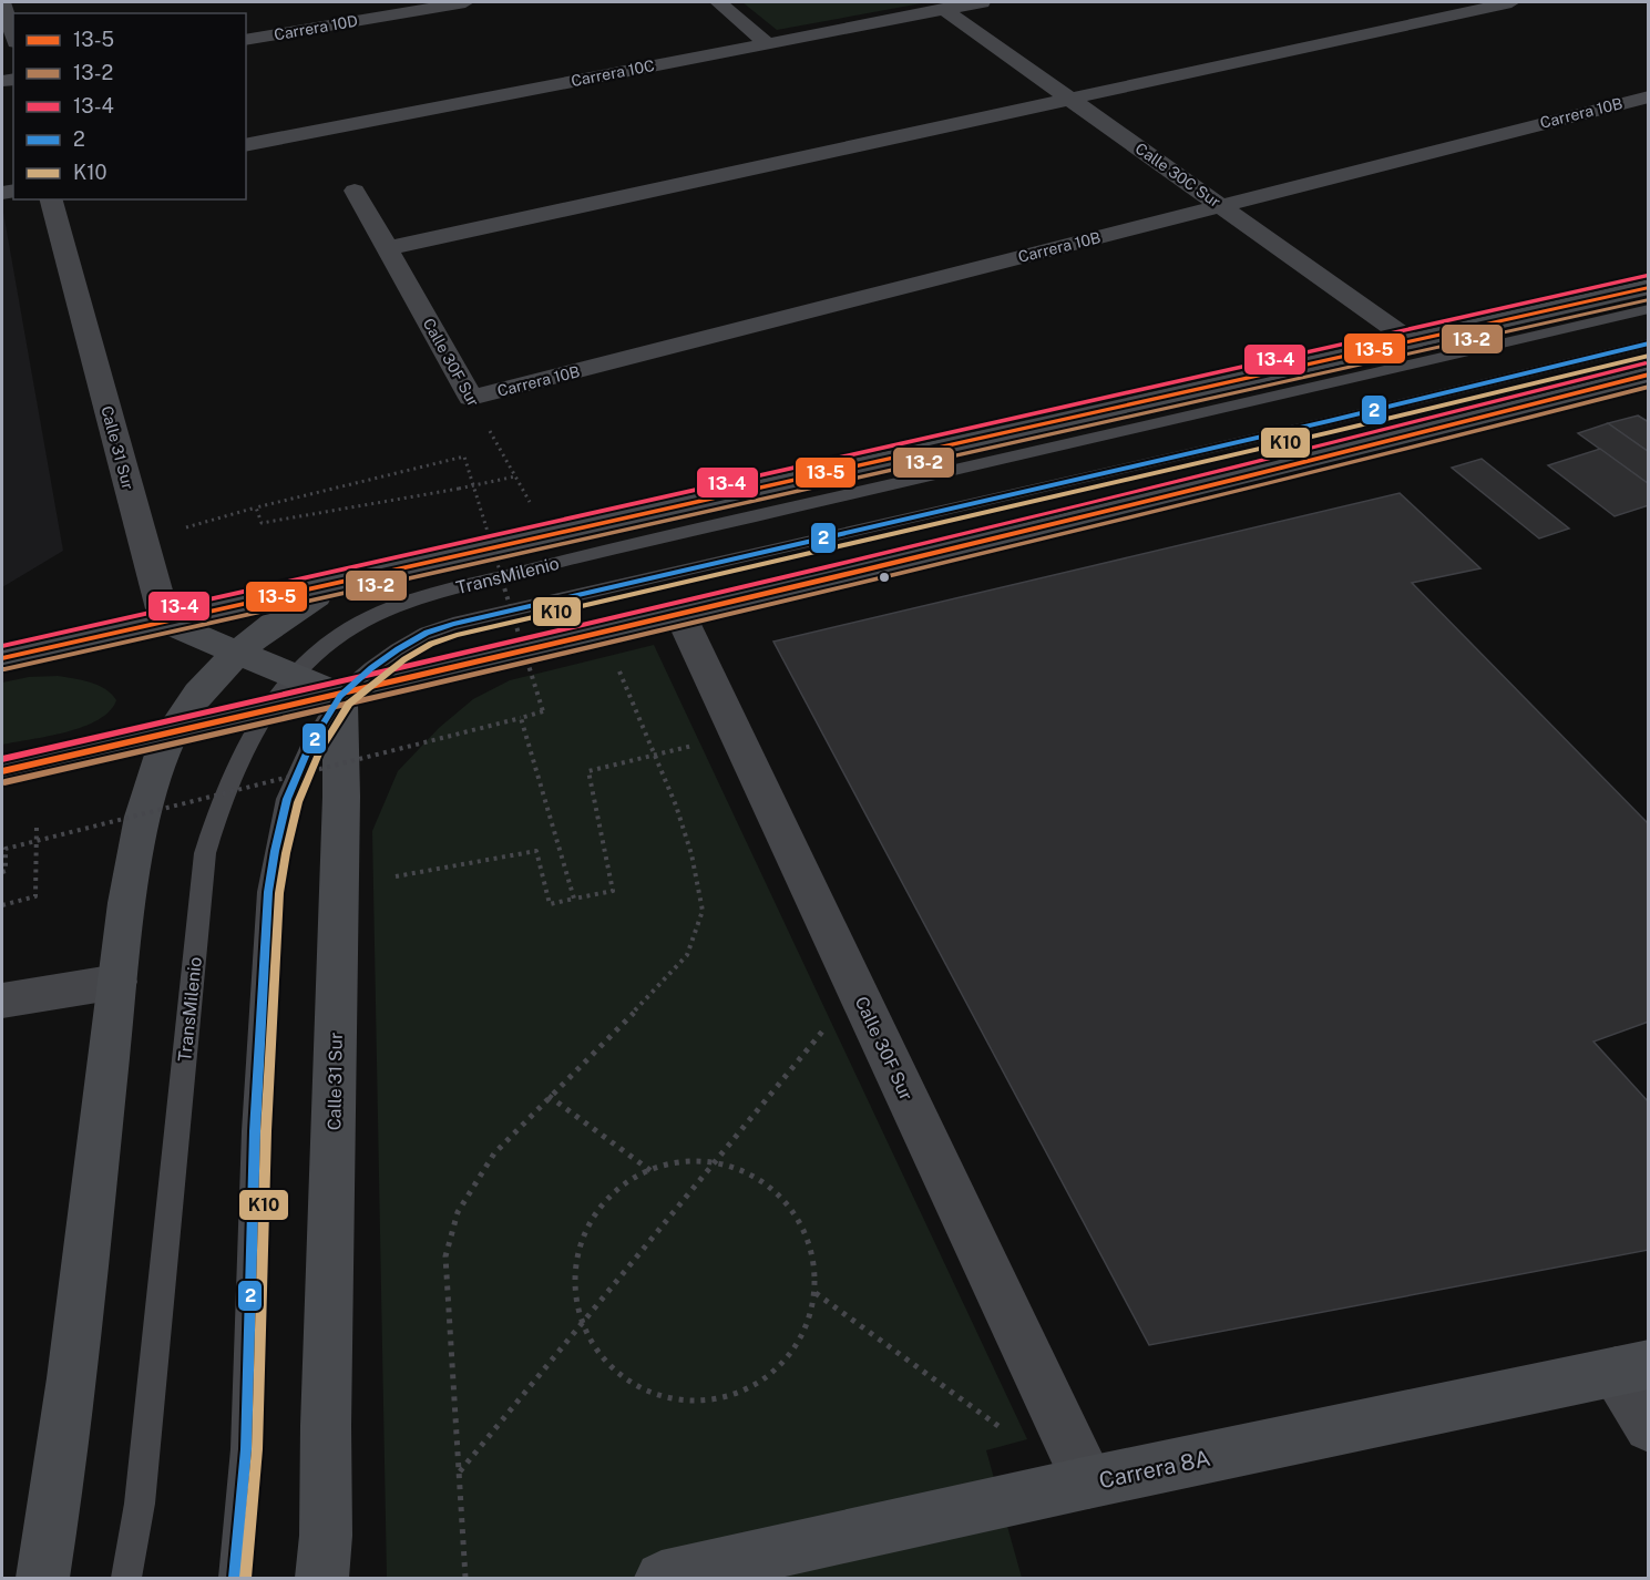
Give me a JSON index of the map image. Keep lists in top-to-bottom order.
{
  "streets": {
    "main road": ["Calle 31 Sur", "Carrera 8A"],
    "street": [
      "Carrera 10D",
      "Carrera 10C",
      "Carrera 10B",
      "Calle 30C Sur",
      "Calle 30F Sur"
    ],
    "lane": ["TransMilenio"]
  },
  "crossings": [
    ["Carrera 10C", "Calle 30C Sur"],
    ["Carrera 10B", "Calle 30C Sur"],
    ["Carrera 10B", "Calle 30F Sur"],
    ["Calle 30F Sur", "Carrera 8A"],
    ["Calle 31 Sur", "TransMilenio"]
  ],
  "lines": [
    "transit line 13-4",
    "transit line 13-5",
    "transit line 13-2",
    "transit line 2",
    "transit line K10"
  ],
  "legend": [
    "13-5",
    "13-2",
    "13-4",
    "2",
    "K10"
  ]
}
